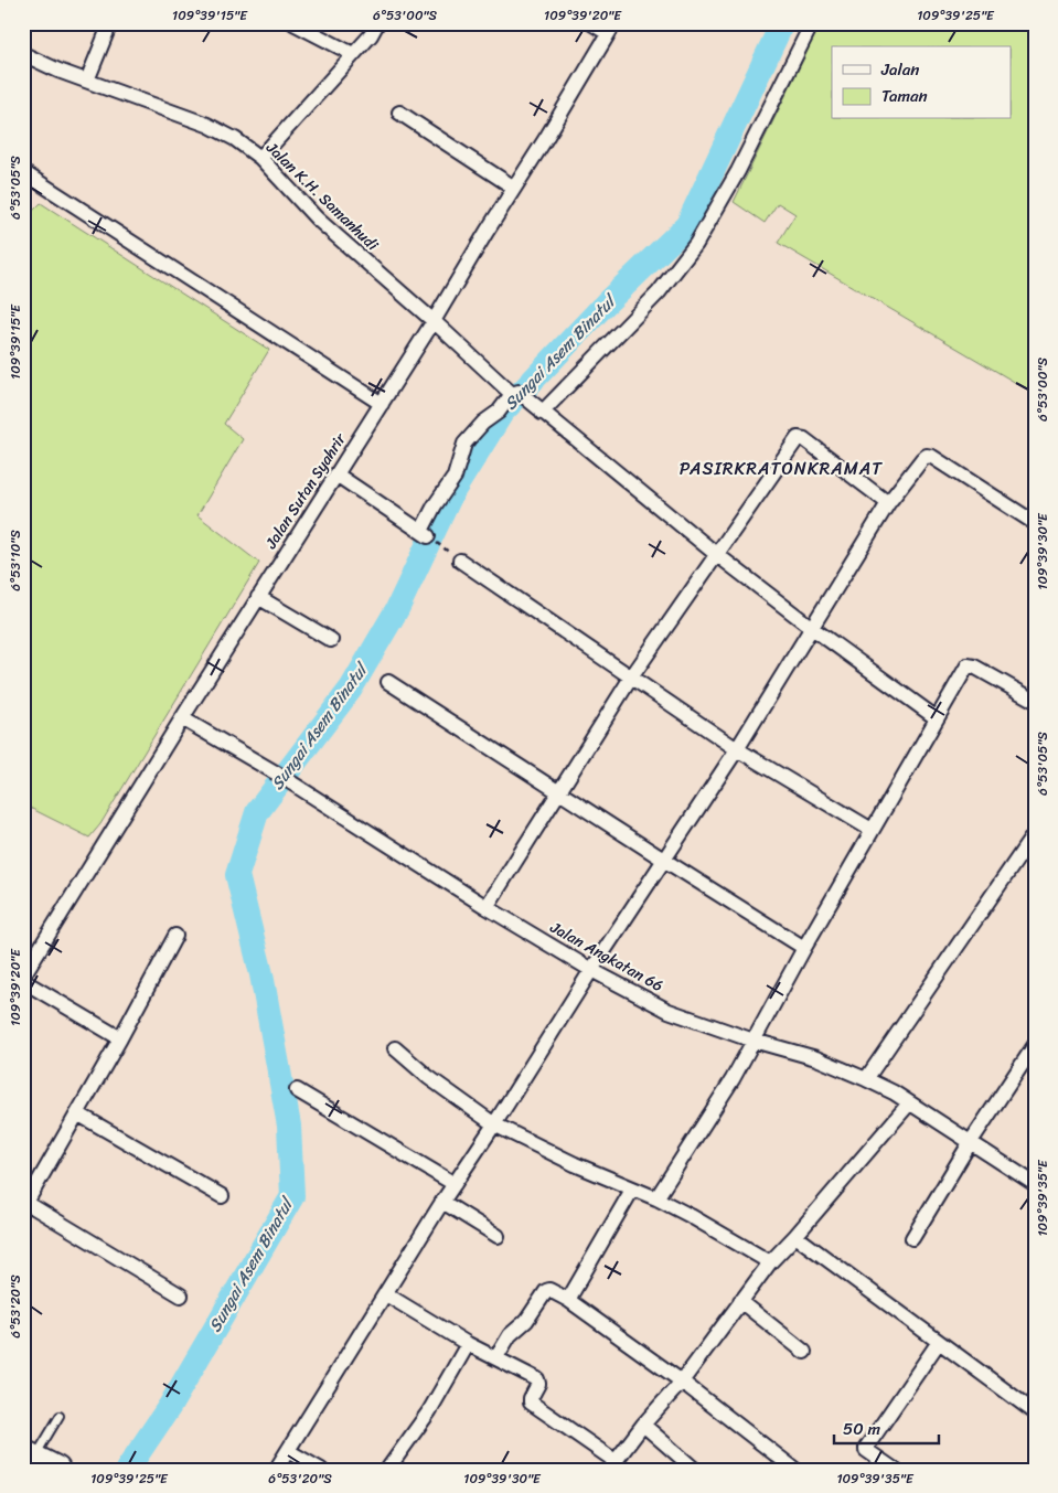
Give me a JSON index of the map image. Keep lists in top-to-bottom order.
{
  "streets": {
    "street": ["Jalan K.H. Samanhudi", "Jalan Sutan Syahrir", "Jalan Angkatan 66"]
  },
  "crossings": [
    ["Jalan K.H. Samanhudi", "Jalan Sutan Syahrir"],
    ["Jalan Sutan Syahrir", "Jalan Angkatan 66"]
  ],
  "districts": ["PASIRKRATONKRAMAT"],
  "water": ["Sungai Asem Binatul"],
  "legend": ["Jalan", "Taman"],
  "scale_bar": "50 m",
  "coordinates": [
    "109°39'15\"E",
    "6°53'00\"S",
    "109°39'20\"E",
    "109°39'25\"E",
    "6°53'05\"S",
    "109°39'30\"E",
    "6°53'10\"S",
    "109°39'35\"E",
    "6°53'20\"S"
  ]
}
